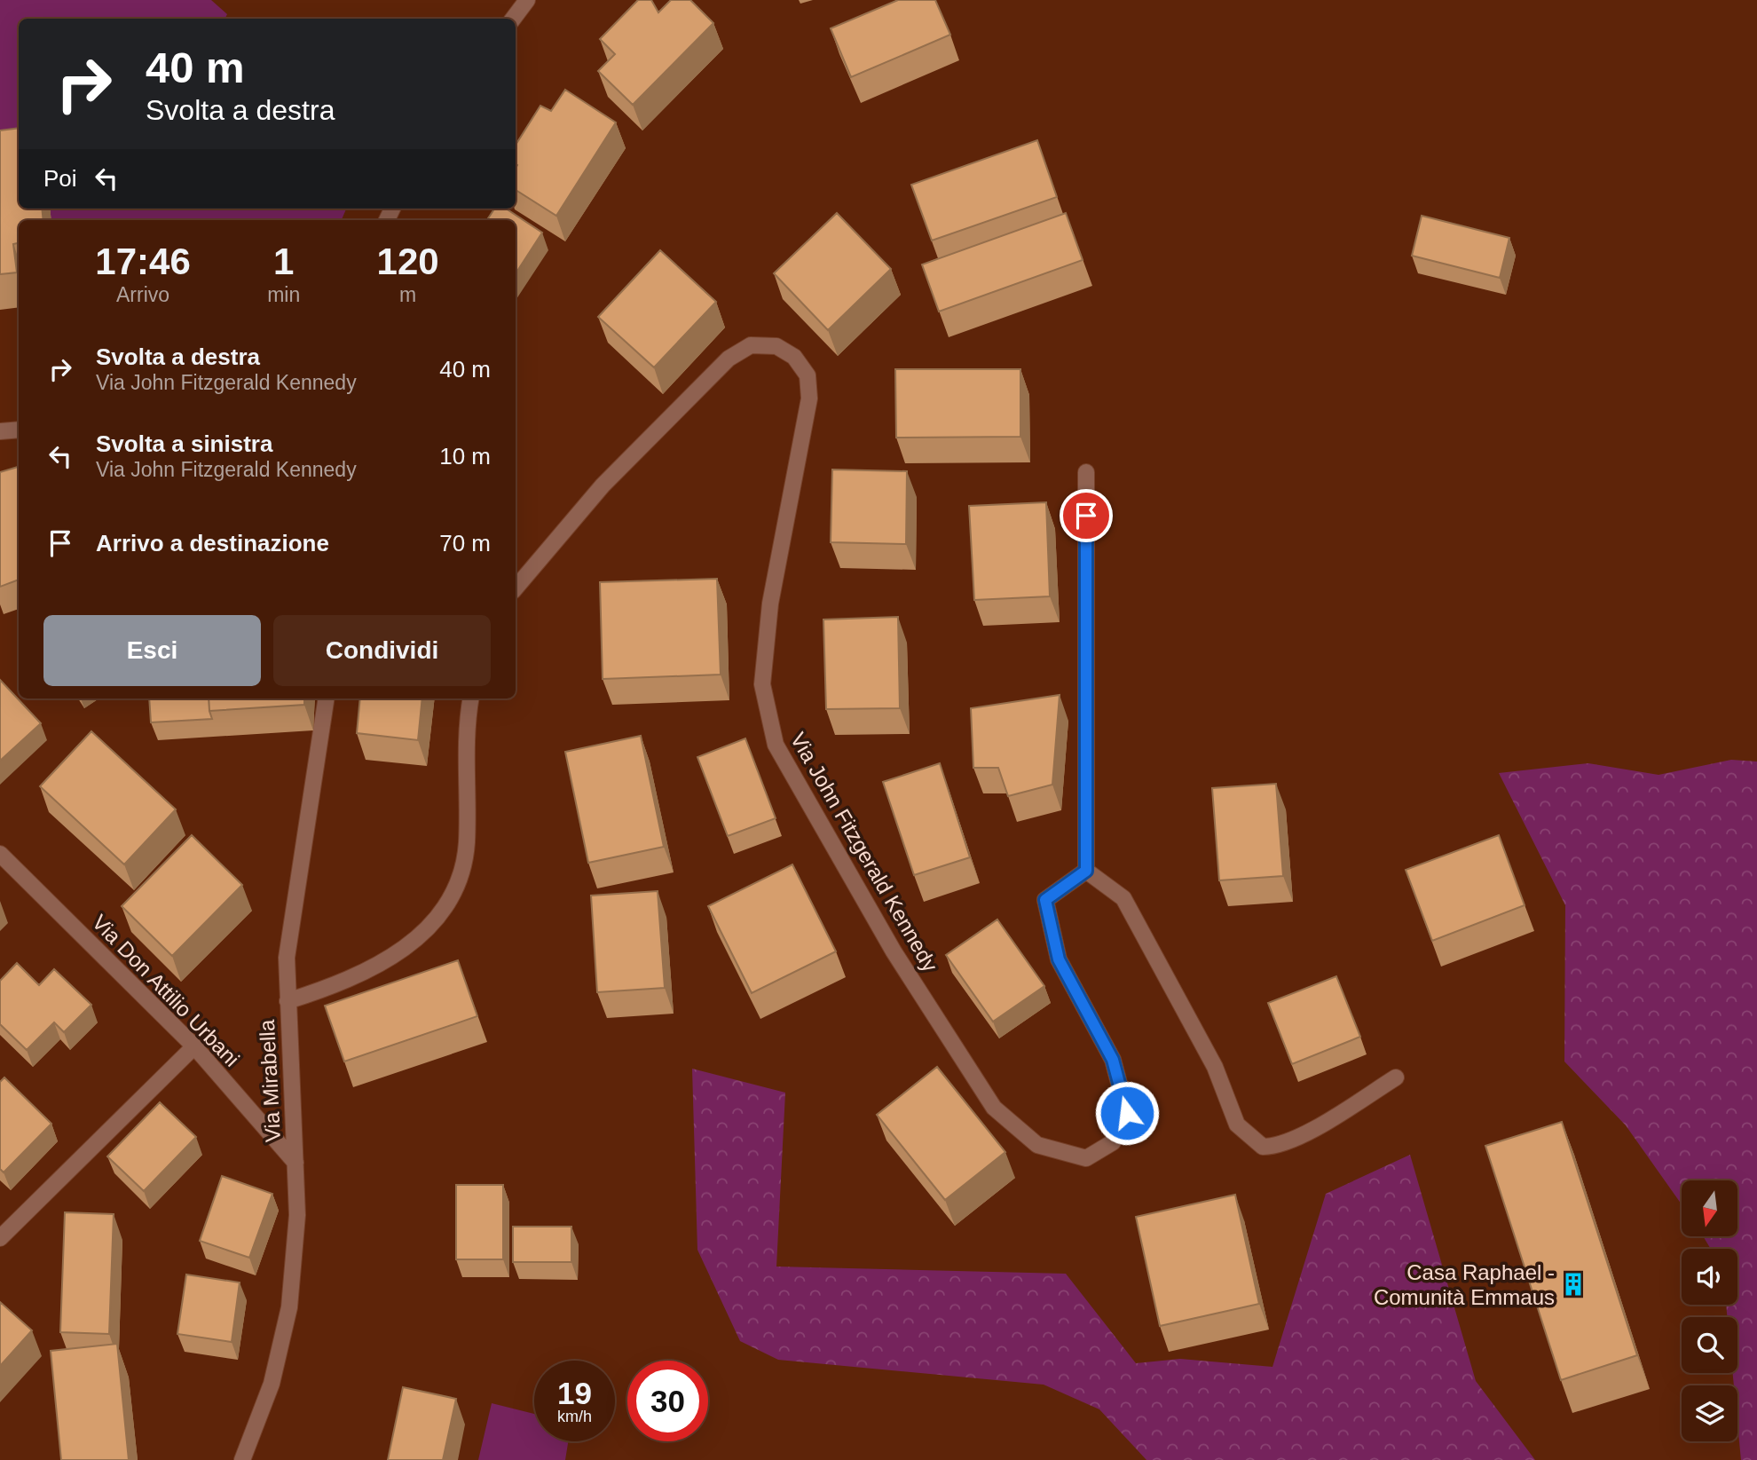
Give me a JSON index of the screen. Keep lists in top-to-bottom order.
{
  "streets": {
    "street": ["Via John Fitzgerald Kennedy", "Via Don Attilio Urbani", "Via Mirabella"]
  },
  "crossings": [
    ["Via Don Attilio Urbani", "Via Mirabella"]
  ],
  "places": {
    "building": ["Casa Raphael - Comunità Emmaus"]
  },
  "north": "bottom",
  "page": {
    "turn": ["40 m", "Svolta a destra"],
    "then": "Poi",
    "eta": [
      "17:46",
      "Arrivo",
      "1",
      "min",
      "120",
      "m"
    ],
    "list": [
      {
        "name": "Svolta a destra",
        "note": "Via John Fitzgerald Kennedy",
        "value": "40 m"
      },
      {
        "name": "Svolta a sinistra",
        "note": "Via John Fitzgerald Kennedy",
        "value": "10 m"
      },
      {
        "name": "Arrivo a destinazione",
        "value": "70 m"
      }
    ],
    "buttons": ["Esci", "Condividi"],
    "speed": "19 km/h",
    "limit": "30"
  }
}
